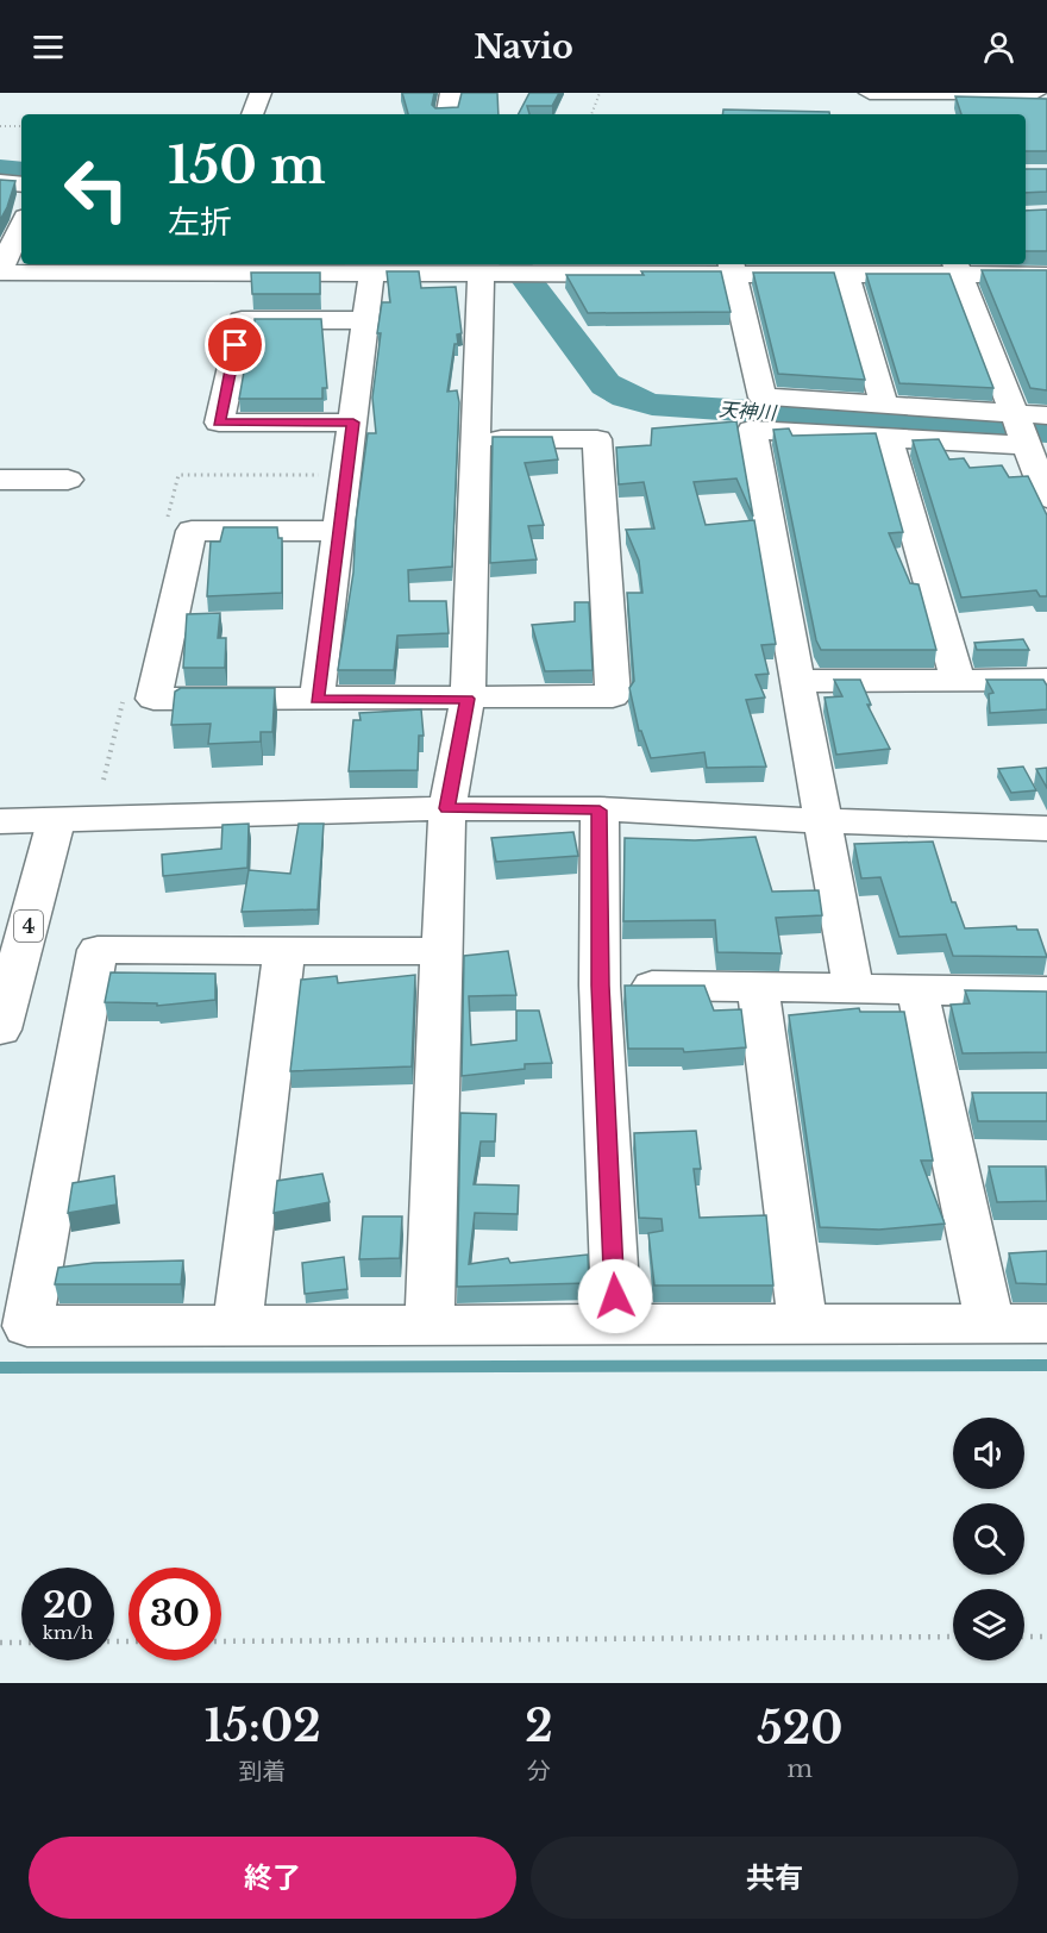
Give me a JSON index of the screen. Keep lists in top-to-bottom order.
{
  "streets": {
    "main road": ["4"]
  },
  "water": ["天神川"],
  "page": {
    "header": "Navio",
    "turn": ["150 m", "左折"],
    "speed": "20 km/h",
    "limit": "30",
    "eta": [
      "15:02",
      "到着",
      "2",
      "分",
      "520",
      "m"
    ],
    "buttons": ["終了", "共有"]
  }
}
